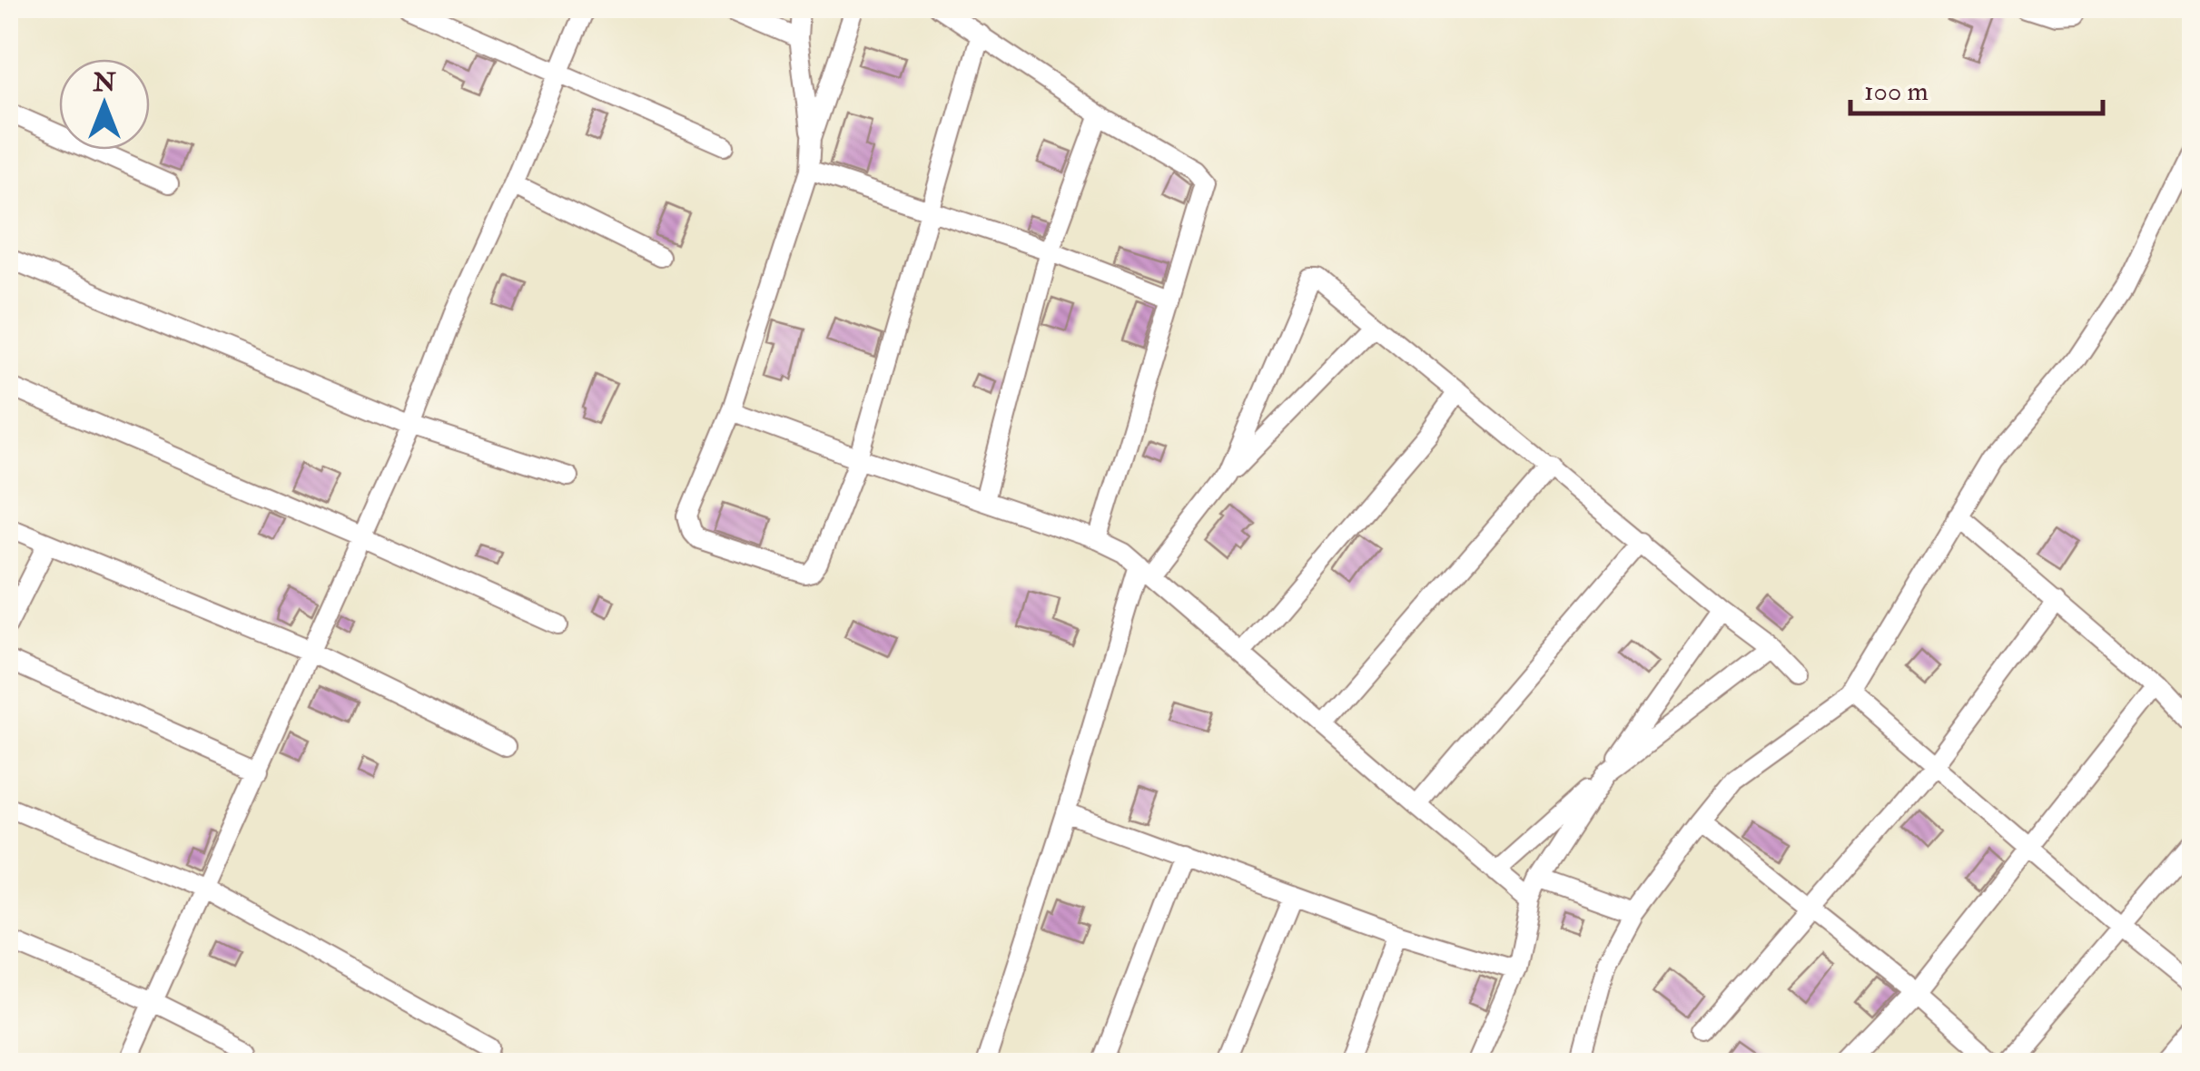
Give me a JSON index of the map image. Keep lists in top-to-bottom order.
{
  "scale_bar": "100 m",
  "north": "top"
}
